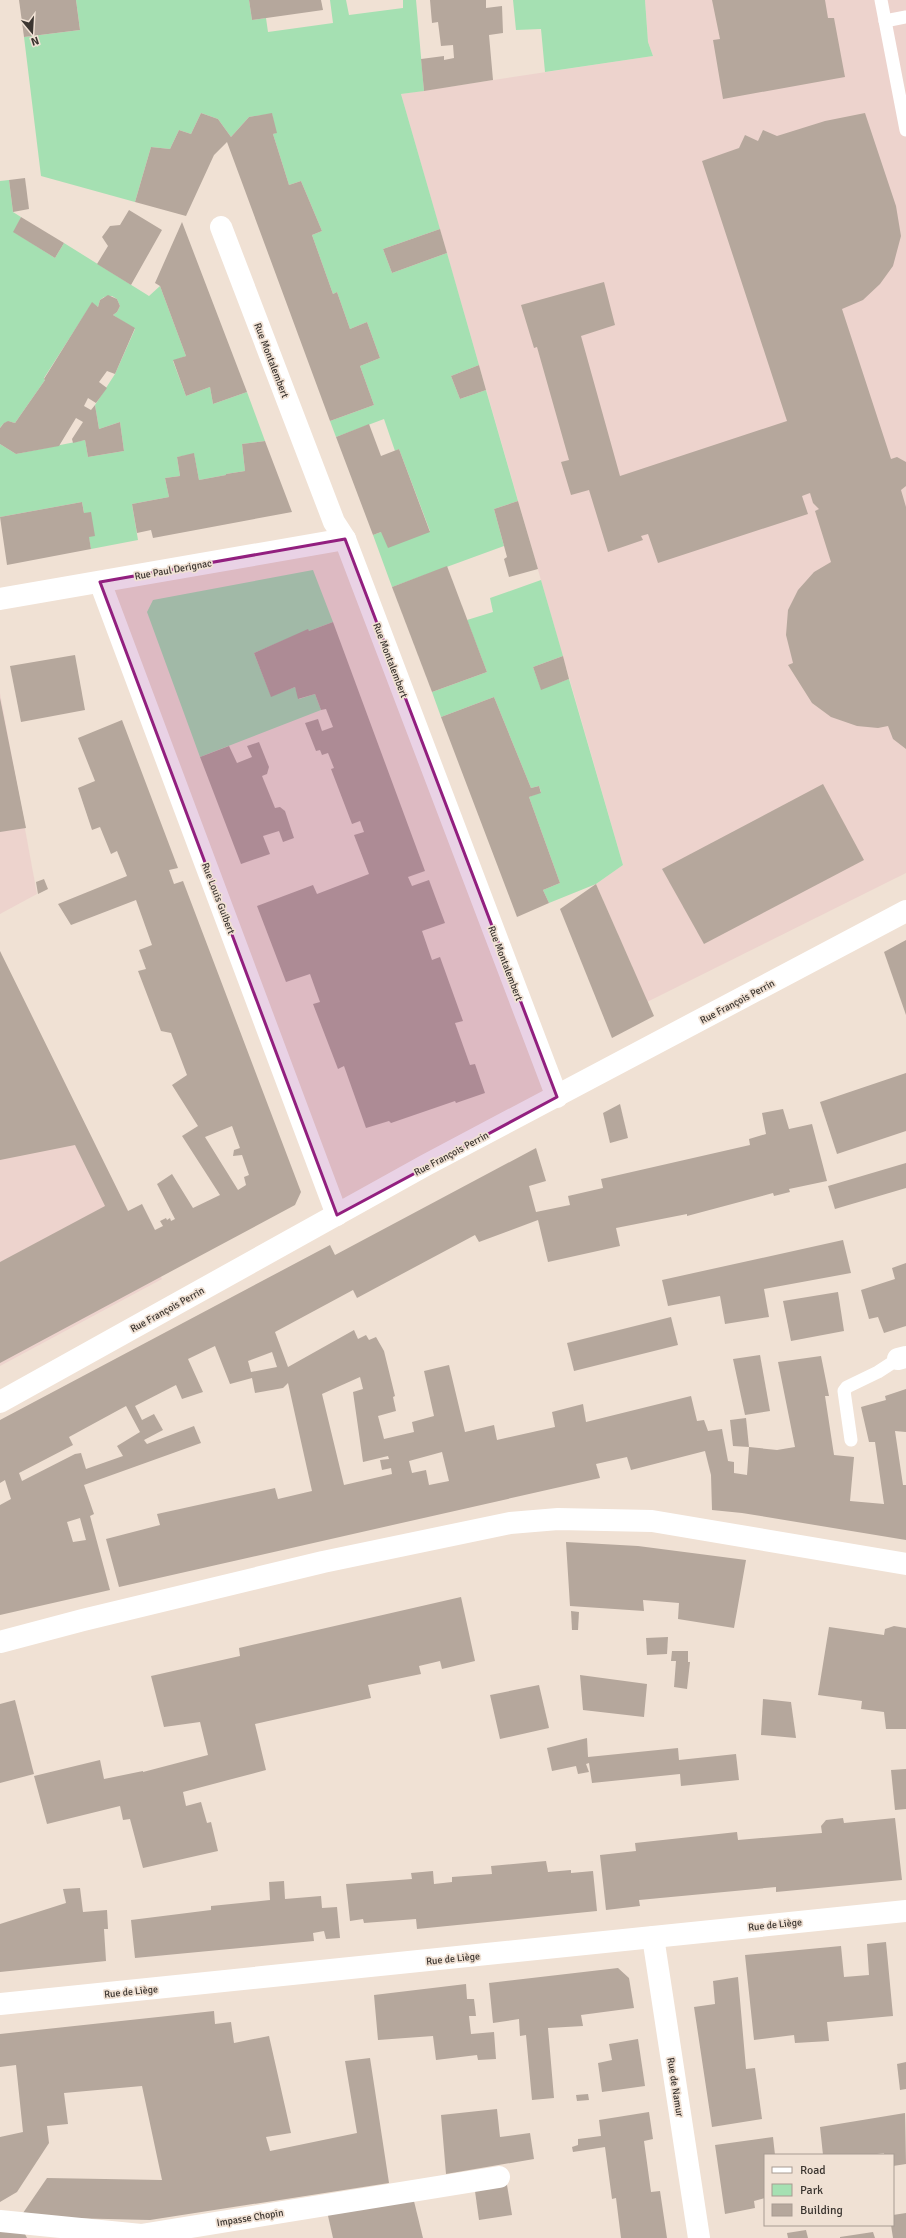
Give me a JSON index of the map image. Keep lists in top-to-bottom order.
{
  "streets": {
    "street": [
      "Rue Montalembert",
      "Rue Paul Derignac",
      "Rue Louis Guibert",
      "Rue François Perrin",
      "Rue de Liège",
      "Rue de Namur",
      "Impasse Chopin"
    ]
  },
  "crossings": [
    ["Rue Montalembert", "Rue Paul Derignac"],
    ["Rue Montalembert", "Rue François Perrin"],
    ["Rue Paul Derignac", "Rue Louis Guibert"],
    ["Rue Louis Guibert", "Rue François Perrin"],
    ["Rue de Liège", "Rue de Namur"]
  ],
  "legend": ["Road", "Park", "Building"],
  "north": "bottom"
}
